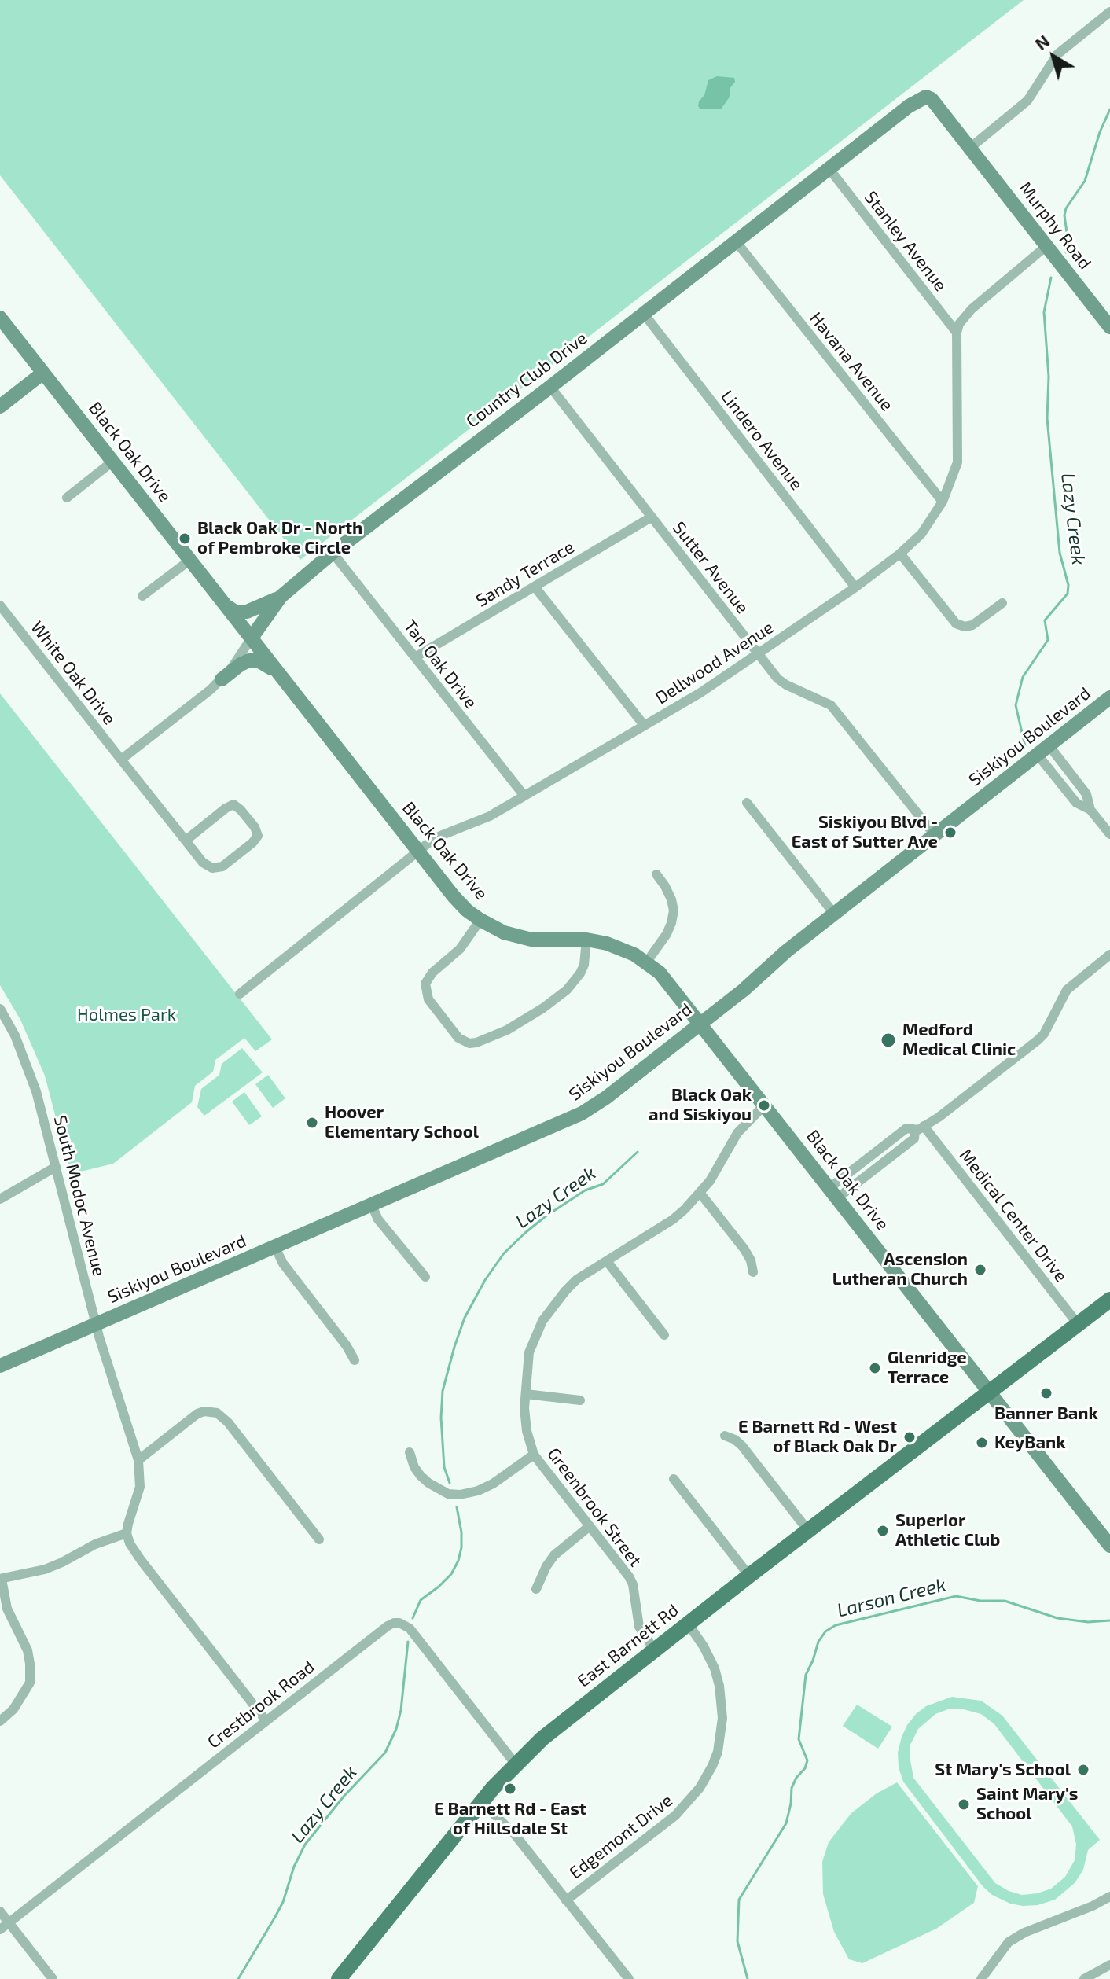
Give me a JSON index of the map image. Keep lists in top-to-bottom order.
{
  "streets": {
    "main road": ["East Barnett Rd"],
    "street": [
      "Murphy Road",
      "Stanley Avenue",
      "Havana Avenue",
      "Country Club Drive",
      "Lindero Avenue",
      "Black Oak Drive",
      "Sutter Avenue",
      "Sandy Terrace",
      "Dellwood Avenue",
      "Tan Oak Drive",
      "White Oak Drive",
      "Siskiyou Boulevard",
      "South Modoc Avenue",
      "Medical Center Drive",
      "Greenbrook Street",
      "Crestbrook Road",
      "Edgemont Drive"
    ]
  },
  "crossings": [
    ["Murphy Road", "Country Club Drive"],
    ["Stanley Avenue", "Country Club Drive"],
    ["Stanley Avenue", "Dellwood Avenue"],
    ["Havana Avenue", "Country Club Drive"],
    ["Havana Avenue", "Dellwood Avenue"],
    ["Country Club Drive", "Lindero Avenue"],
    ["Country Club Drive", "Black Oak Drive"],
    ["Country Club Drive", "Sutter Avenue"],
    ["Country Club Drive", "Tan Oak Drive"],
    ["Country Club Drive", "White Oak Drive"],
    ["Lindero Avenue", "Dellwood Avenue"],
    ["Black Oak Drive", "Dellwood Avenue"],
    ["Black Oak Drive", "Siskiyou Boulevard"],
    ["Black Oak Drive", "Greenbrook Street"],
    ["Black Oak Drive", "East Barnett Rd"],
    ["Sutter Avenue", "Sandy Terrace"],
    ["Sutter Avenue", "Dellwood Avenue"],
    ["Sutter Avenue", "Siskiyou Boulevard"],
    ["Sandy Terrace", "Tan Oak Drive"],
    ["Dellwood Avenue", "Tan Oak Drive"],
    ["Siskiyou Boulevard", "South Modoc Avenue"],
    ["Medical Center Drive", "East Barnett Rd"],
    ["Greenbrook Street", "East Barnett Rd"],
    ["East Barnett Rd", "Crestbrook Road"],
    ["East Barnett Rd", "Edgemont Drive"]
  ],
  "water": ["Lazy Creek", "Larson Creek"],
  "parks": ["Holmes Park"],
  "places": [
    "Black Oak Dr - North of Pembroke Circle",
    "Siskiyou Blvd - East of Sutter Ave",
    "Medford Medical Clinic",
    "Black Oak and Siskiyou",
    "Hoover Elementary School",
    "Ascension Lutheran Church",
    "Glenridge Terrace",
    "Banner Bank",
    "E Barnett Rd - West of Black Oak Dr",
    "KeyBank",
    "Superior Athletic Club",
    "St Mary's School",
    "E Barnett Rd - East of Hillsdale St",
    "Saint Mary's School"
  ],
  "north": "top left"
}
